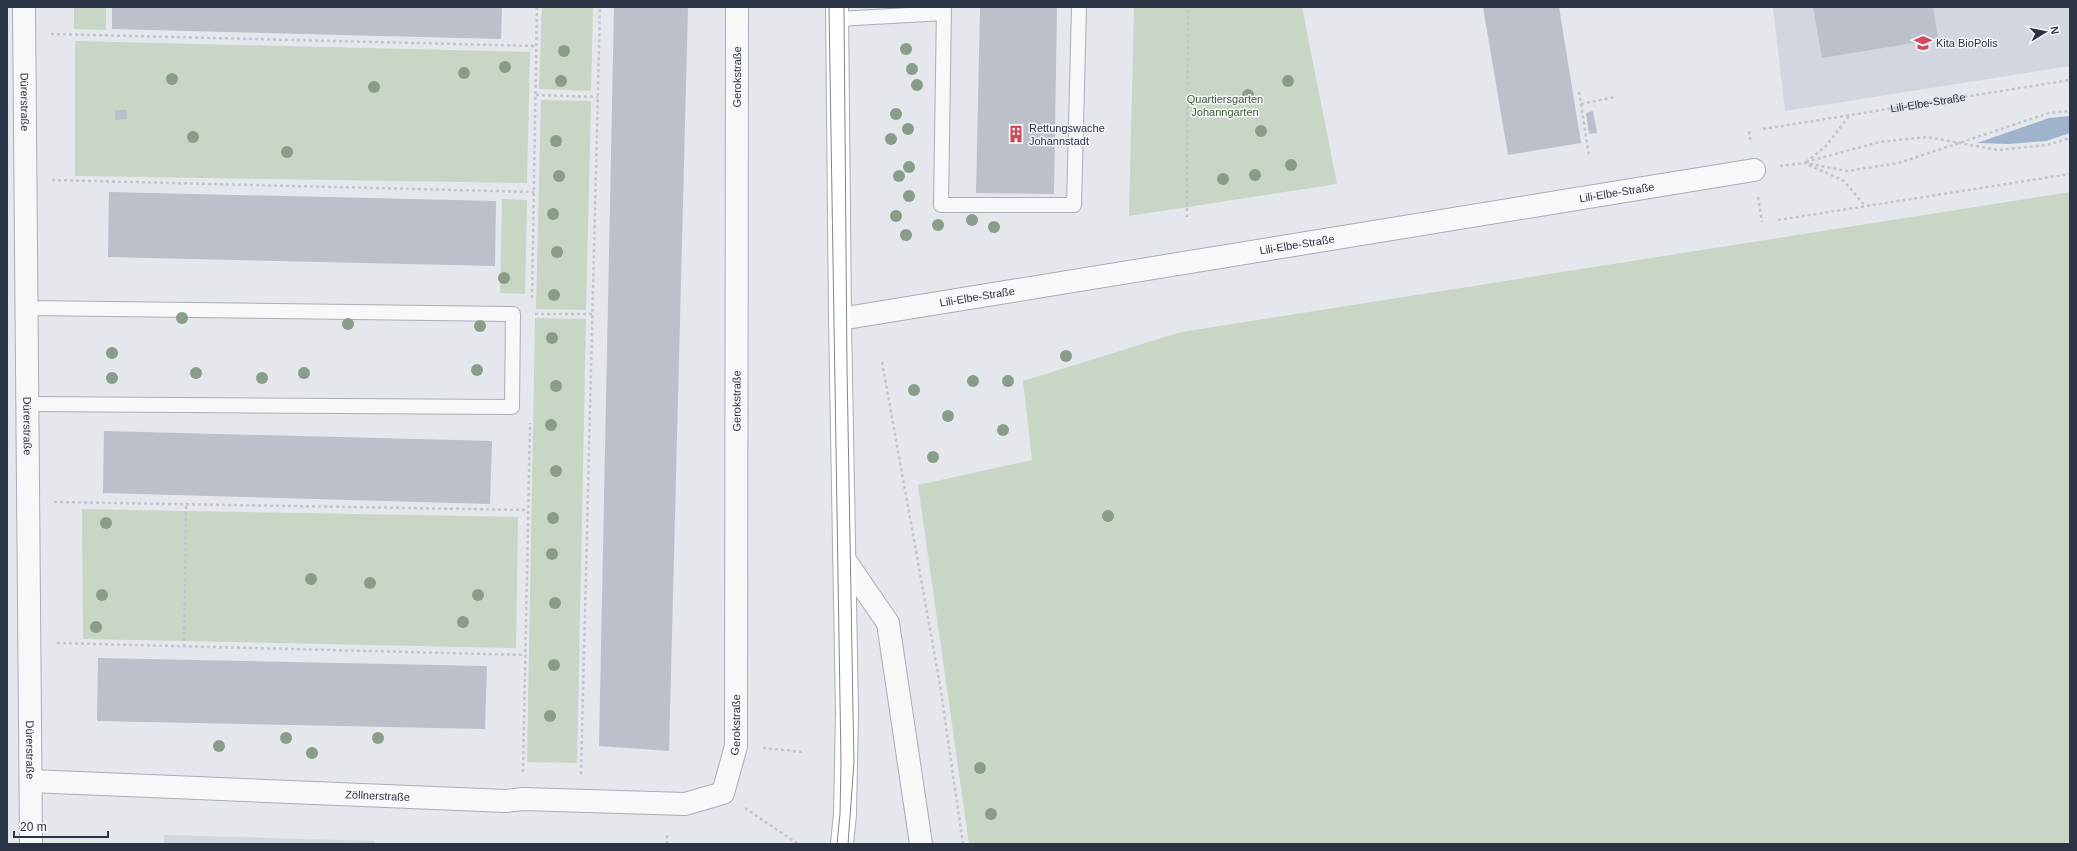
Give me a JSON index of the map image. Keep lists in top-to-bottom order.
{
  "streets": {
    "street": [
      "Gerokstraße",
      "Dürerstraße",
      "Lili-Elbe-Straße",
      "Zöllnerstraße"
    ]
  },
  "crossings": [
    ["Gerokstraße", "Zöllnerstraße"],
    ["Dürerstraße", "Zöllnerstraße"]
  ],
  "parks": ["Quartiersgarten Johanngarten"],
  "places": {
    "school or university": ["Kita BioPolis"],
    "building": ["Rettungswache Johannstadt"]
  },
  "scale_bar": "20 m",
  "north": "right"
}
